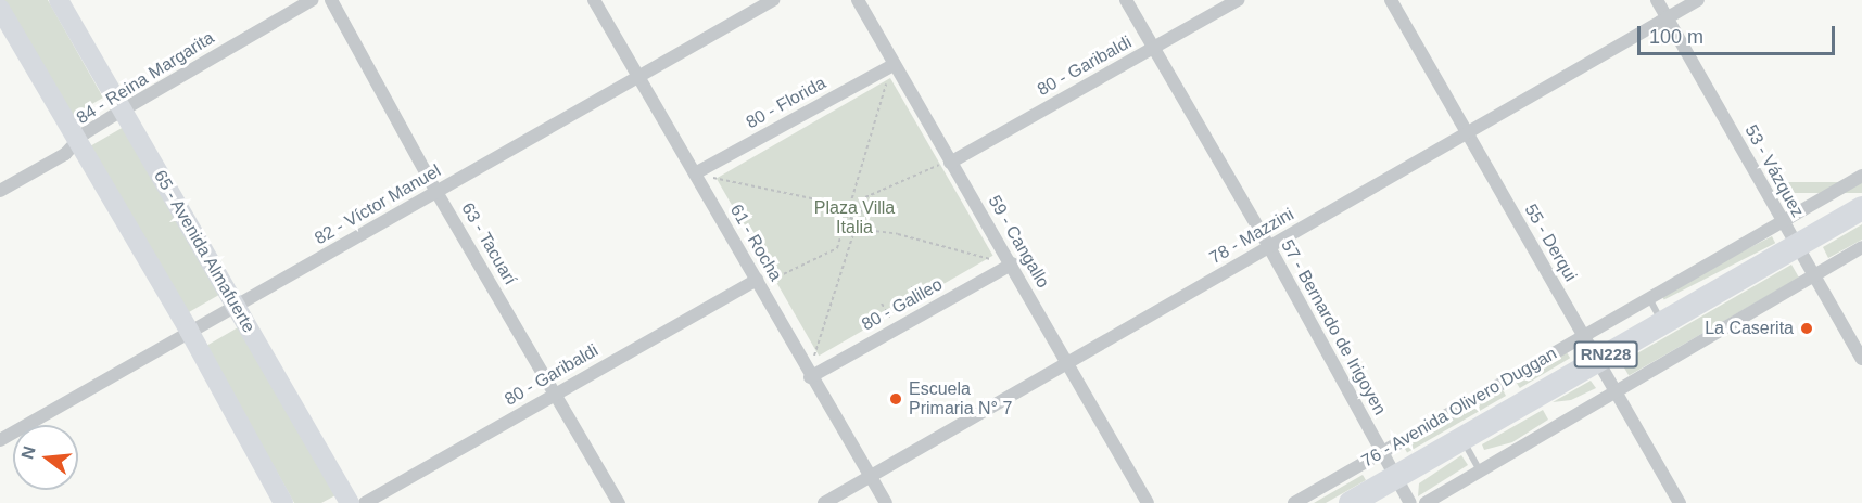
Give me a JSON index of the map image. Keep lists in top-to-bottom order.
{
  "streets": {
    "highway": ["RN228", "76 - Avenida Olivero Duggan"],
    "main road": ["65 - Avenida Almafuerte"],
    "street": [
      "80 - Garibaldi",
      "84 - Reina Margarita",
      "80 - Florida",
      "53 - Vázquez",
      "82 - Víctor Manuel",
      "78 - Mazzini",
      "59 - Cangallo",
      "61 - Rocha",
      "55 - Derqui",
      "63 - Tacuarí",
      "80 - Galileo",
      "57 - Bernardo de Irigoyen"
    ]
  },
  "crossings": [
    ["80 - Garibaldi", "59 - Cangallo"],
    ["80 - Garibaldi", "61 - Rocha"],
    ["80 - Garibaldi", "63 - Tacuarí"],
    ["80 - Garibaldi", "57 - Bernardo de Irigoyen"],
    ["84 - Reina Margarita", "65 - Avenida Almafuerte"],
    ["80 - Florida", "59 - Cangallo"],
    ["80 - Florida", "61 - Rocha"],
    ["53 - Vázquez", "78 - Mazzini"],
    ["53 - Vázquez", "76 - Avenida Olivero Duggan"],
    ["82 - Víctor Manuel", "61 - Rocha"],
    ["82 - Víctor Manuel", "63 - Tacuarí"],
    ["82 - Víctor Manuel", "65 - Avenida Almafuerte"],
    ["78 - Mazzini", "59 - Cangallo"],
    ["78 - Mazzini", "61 - Rocha"],
    ["78 - Mazzini", "55 - Derqui"],
    ["78 - Mazzini", "57 - Bernardo de Irigoyen"],
    ["59 - Cangallo", "80 - Galileo"],
    ["61 - Rocha", "80 - Galileo"],
    ["55 - Derqui", "76 - Avenida Olivero Duggan"],
    ["57 - Bernardo de Irigoyen", "76 - Avenida Olivero Duggan"]
  ],
  "parks": ["Plaza Villa Italia"],
  "places": ["La Caserita", "Escuela Primaria N° 7"],
  "scale_bar": "100 m",
  "north": "left"
}
